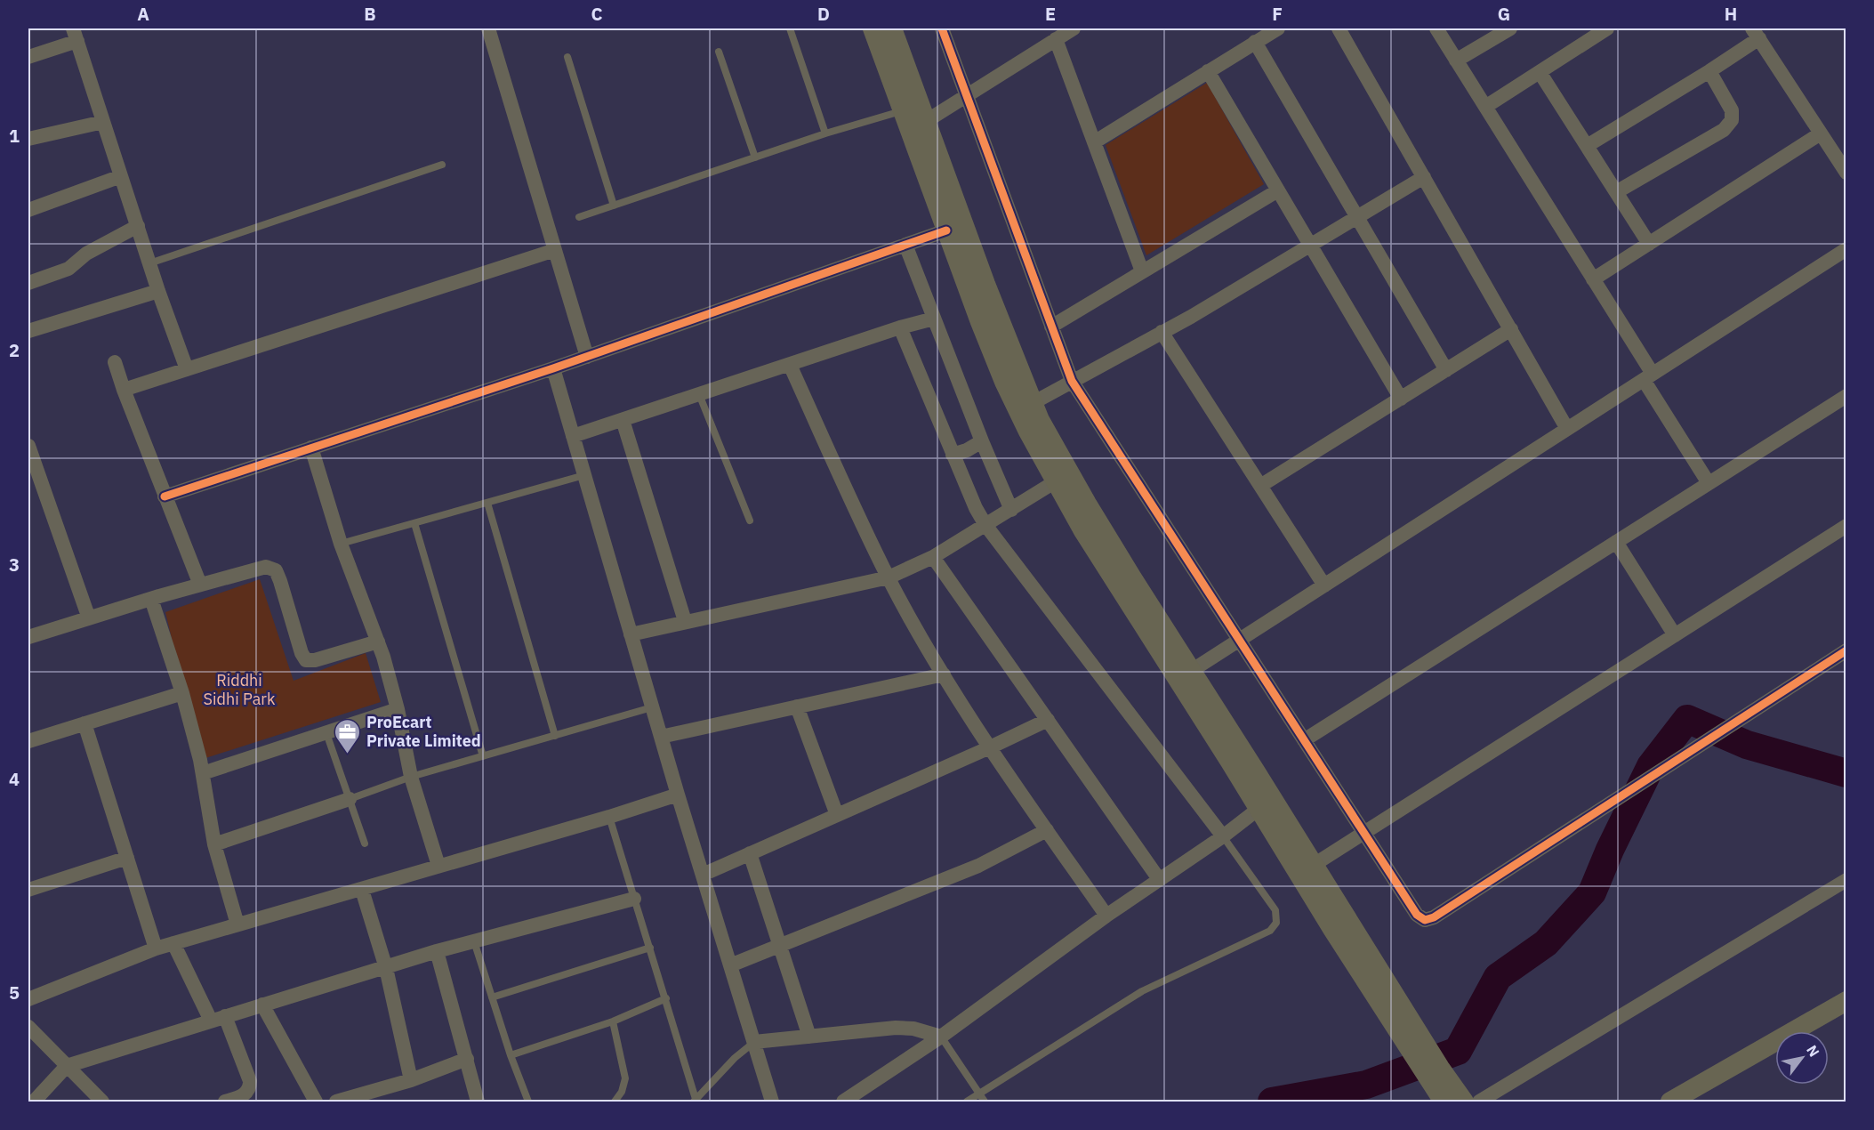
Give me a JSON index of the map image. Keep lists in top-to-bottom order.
{
  "parks": ["Riddhi Sidhi Park"],
  "places": {
    "office": ["ProEcart Private Limited"]
  },
  "north": "top right",
  "grid": {
    "columns": [
      "A",
      "B",
      "C",
      "D",
      "E",
      "F",
      "G",
      "H"
    ],
    "rows": [
      "1",
      "2",
      "3",
      "4",
      "5"
    ]
  }
}
